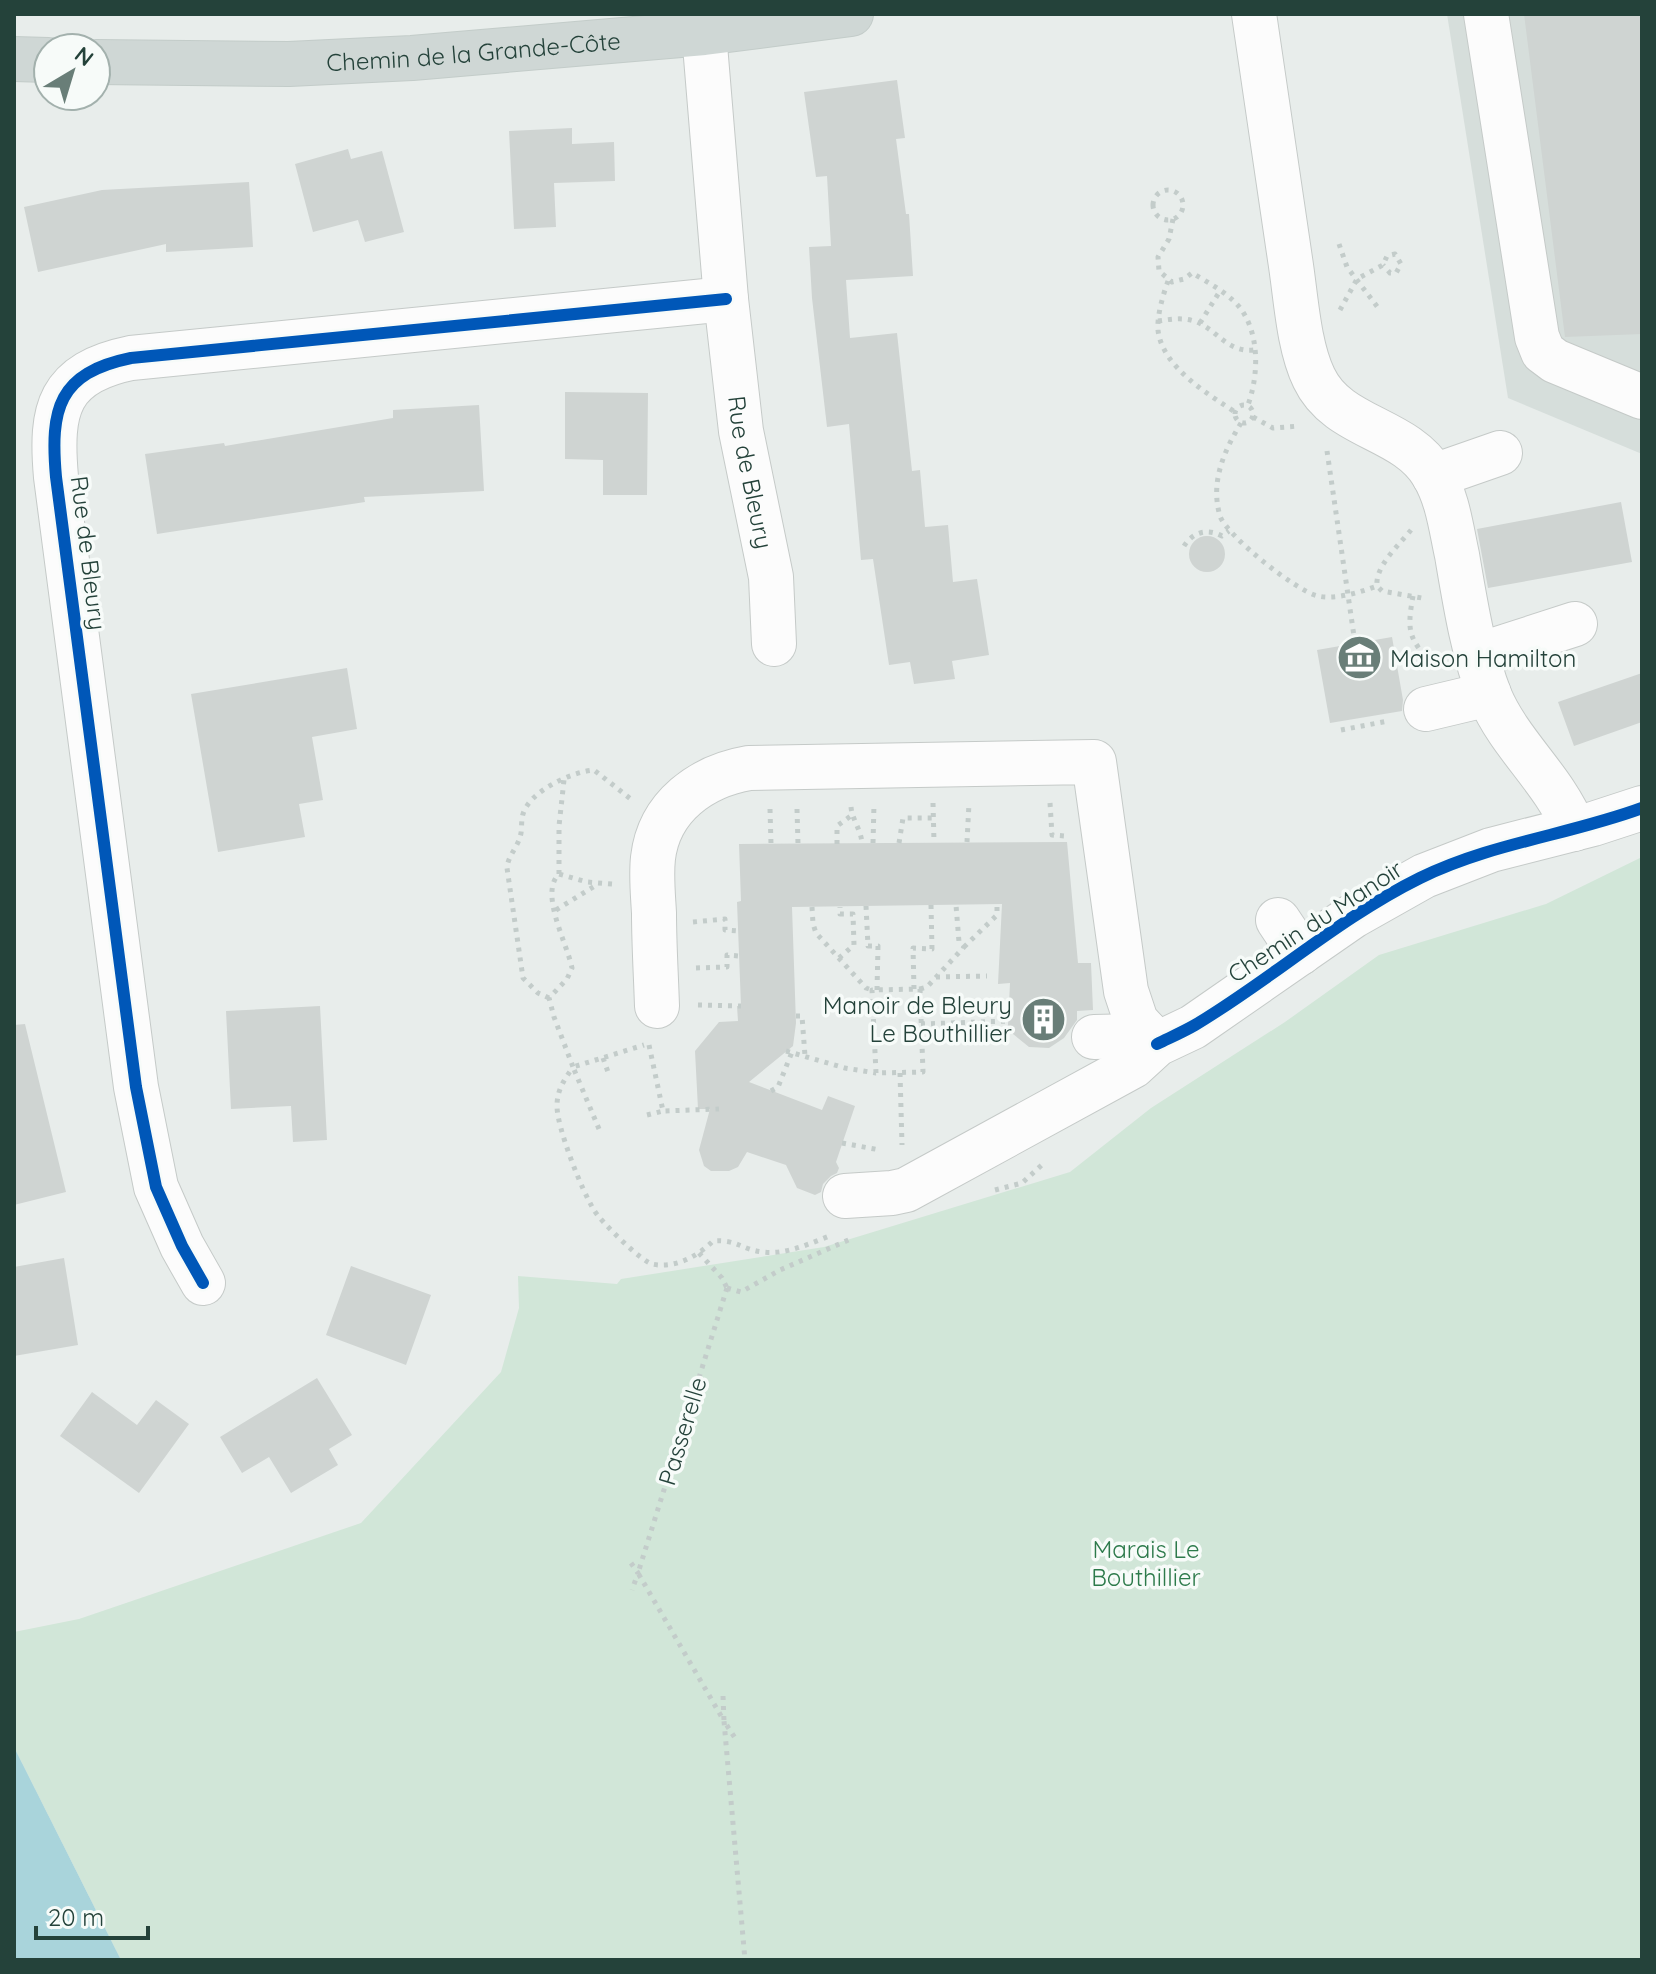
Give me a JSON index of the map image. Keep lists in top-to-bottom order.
{
  "streets": {
    "main road": ["Chemin de la Grande-Côte"],
    "street": ["Rue de Bleury", "Chemin du Manoir"],
    "path": ["Passerelle"]
  },
  "crossings": [
    ["Chemin de la Grande-Côte", "Rue de Bleury"]
  ],
  "parks": ["Marais Le Bouthillier"],
  "places": {
    "museum": ["Maison Hamilton"],
    "building": ["Manoir de Bleury Le Bouthillier"]
  },
  "scale_bar": "20 m",
  "north": "top right"
}
